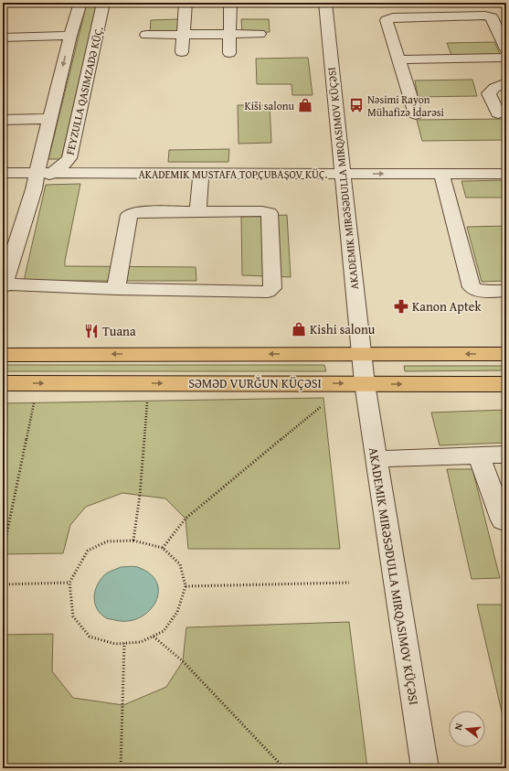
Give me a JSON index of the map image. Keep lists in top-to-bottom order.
{
  "streets": {
    "main road": ["SƏMƏD VURĞUN KÜÇƏSI"],
    "street": ["AKADEMIK MUSTAFA TOPÇUBAŞOV KÜÇ."]
  },
  "places": {
    "shop": ["Kiši salonu", "Kishi salonu"],
    "bus stop": ["Nəsimi Rayon Mühafizə İdarəsi"],
    "pharmacy": ["Kanon Aptek"],
    "restaurant": ["Tuana"]
  },
  "north": "left"
}
